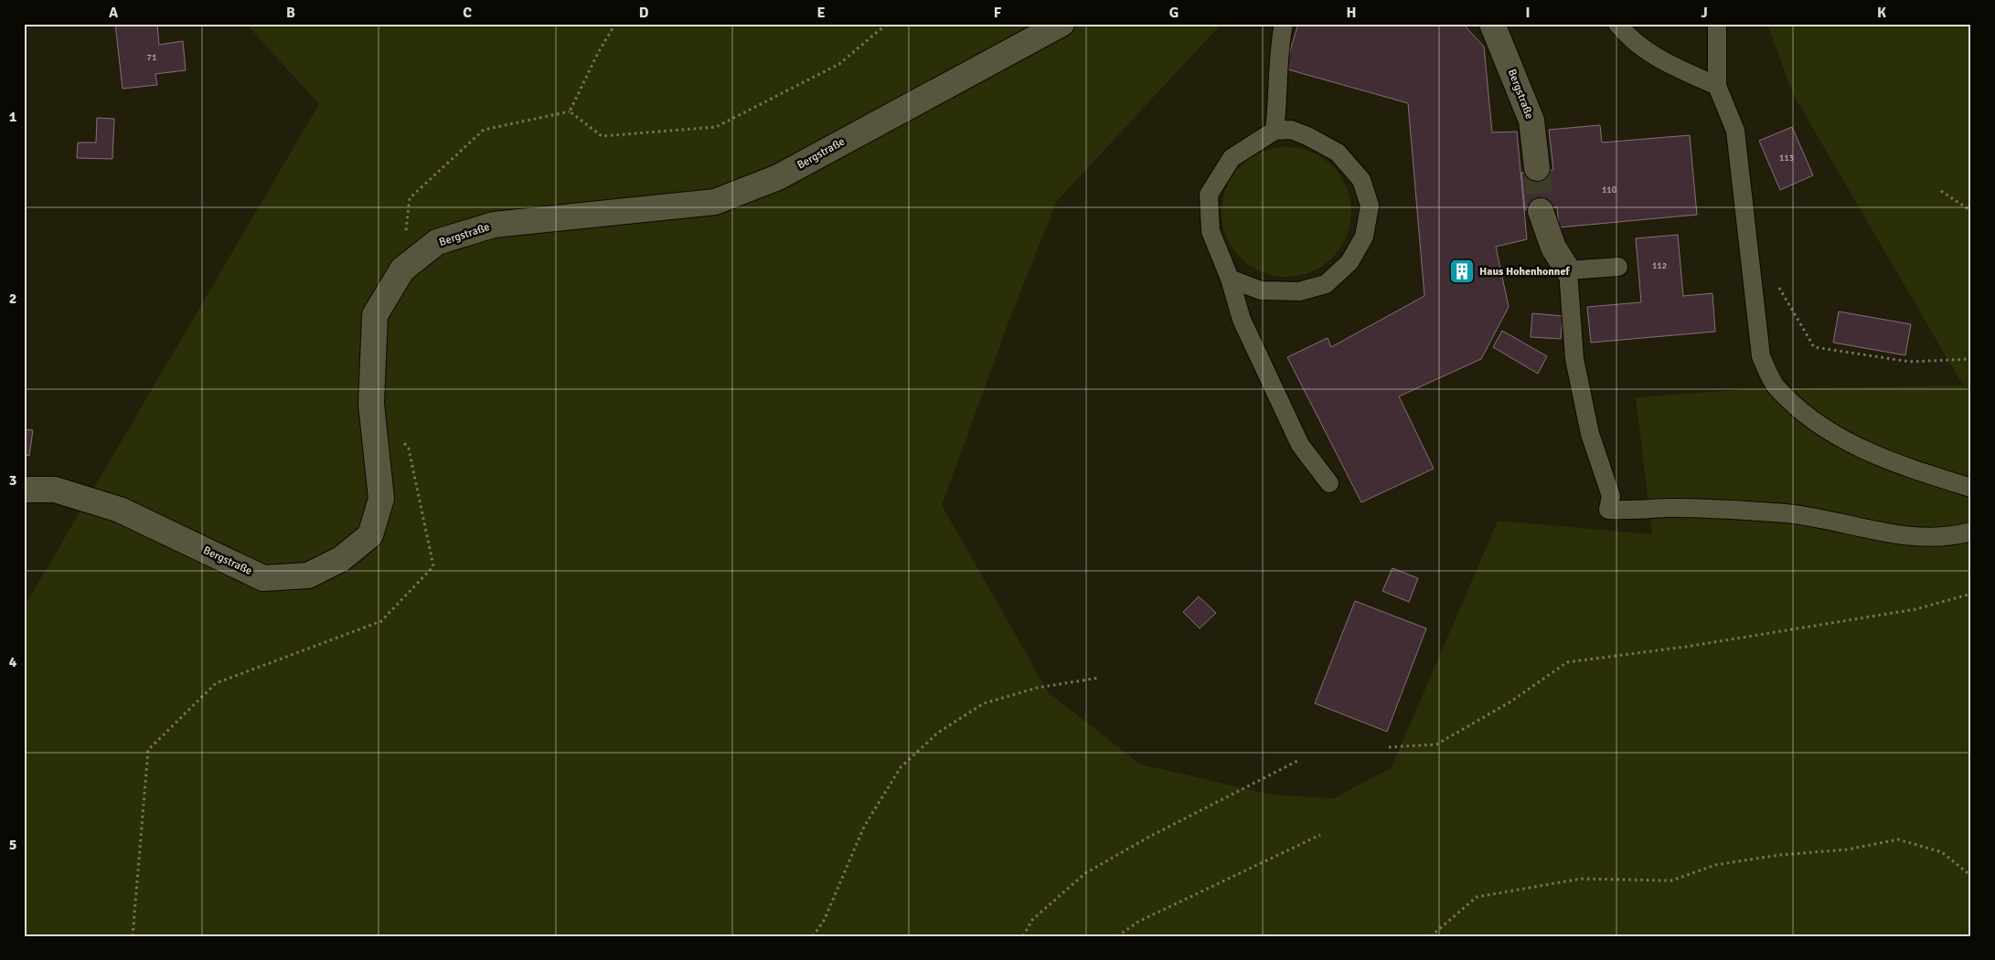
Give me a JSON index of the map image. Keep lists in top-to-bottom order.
{
  "streets": {
    "street": ["Bergstraße"]
  },
  "places": {
    "building": ["Haus Hohenhonnef"]
  },
  "house_numbers": [
    "71",
    "113",
    "110",
    "112"
  ],
  "grid": {
    "columns": [
      "A",
      "B",
      "C",
      "D",
      "E",
      "F",
      "G",
      "H",
      "I",
      "J",
      "K"
    ],
    "rows": [
      "1",
      "2",
      "3",
      "4",
      "5"
    ]
  }
}
